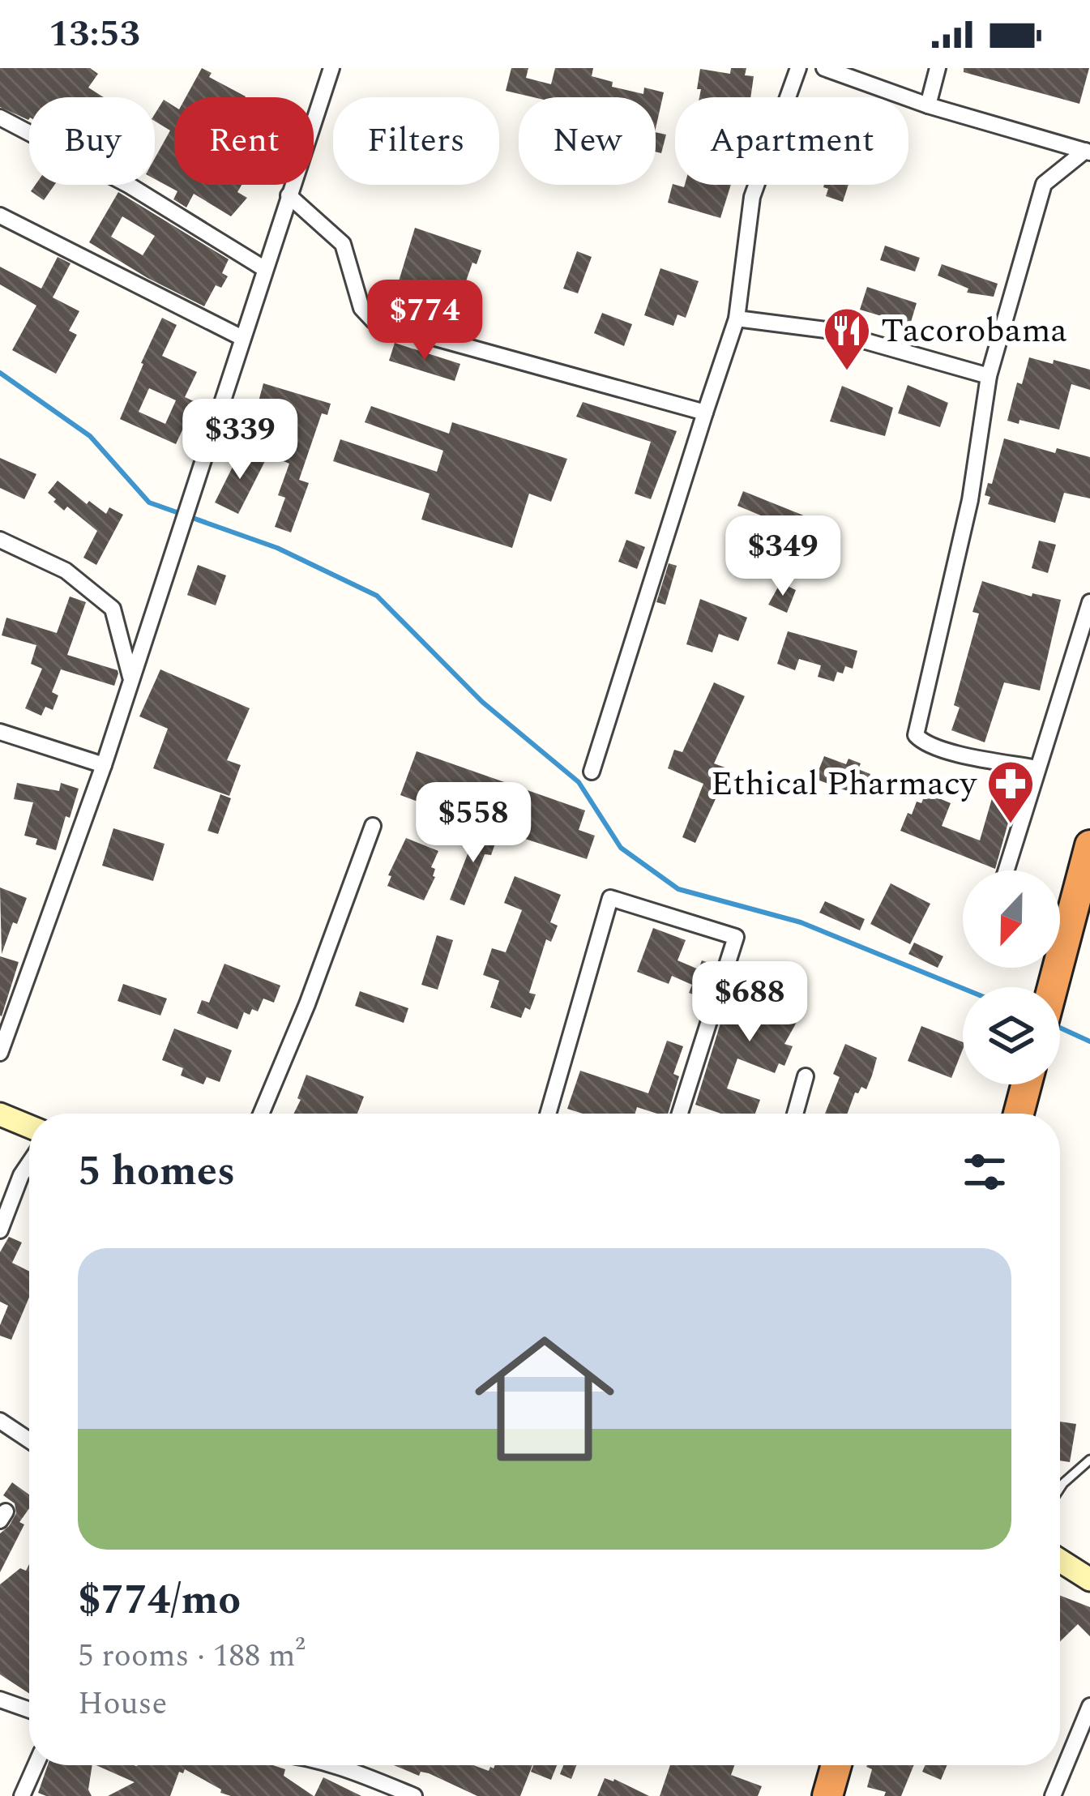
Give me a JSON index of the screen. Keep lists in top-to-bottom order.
{
  "places": {
    "restaurant": ["Tacorobama"],
    "pharmacy": ["Ethical Pharmacy"]
  },
  "north": "bottom",
  "page": {
    "status": "13:53",
    "chip": [
      "Buy",
      "Rent",
      "Filters",
      "New",
      "Apartment"
    ],
    "price": [
      "$774",
      "$339",
      "$349",
      "$558",
      "$688"
    ],
    "heading": "5 homes",
    "list": [
      {
        "name": "$774/mo",
        "note": "5 rooms · 188 m² · House"
      }
    ]
  }
}
